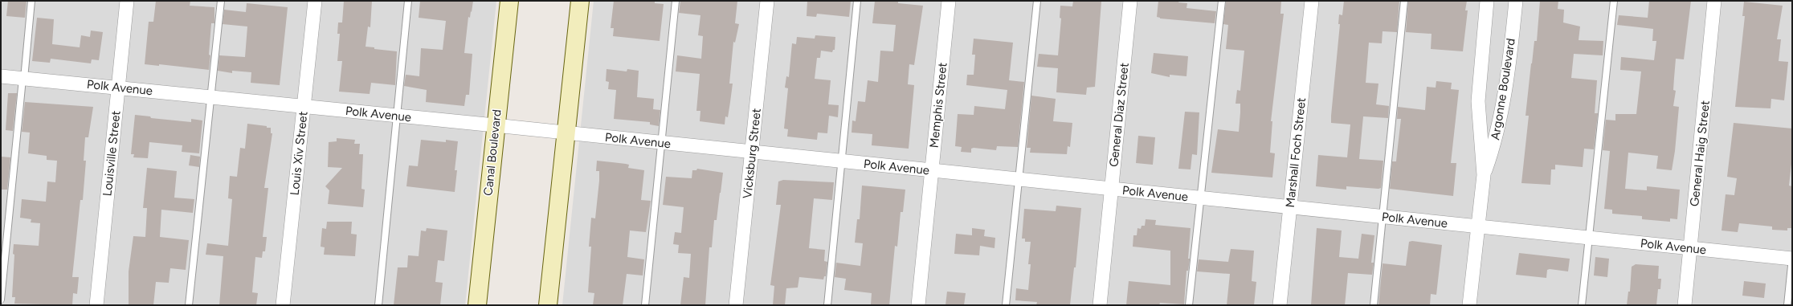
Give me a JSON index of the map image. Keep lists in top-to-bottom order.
{
  "streets": {
    "main road": ["Canal Boulevard"],
    "street": [
      "Polk Avenue",
      "Argonne Boulevard",
      "Memphis Street",
      "General Diaz Street",
      "Marshall Foch Street",
      "Louisville Street",
      "Louis Xiv Street",
      "Vicksburg Street",
      "General Haig Street"
    ]
  },
  "crossings": [
    ["Polk Avenue", "Argonne Boulevard"],
    ["Polk Avenue", "Memphis Street"],
    ["Polk Avenue", "General Diaz Street"],
    ["Polk Avenue", "Canal Boulevard"],
    ["Polk Avenue", "Marshall Foch Street"],
    ["Polk Avenue", "Louisville Street"],
    ["Polk Avenue", "Louis Xiv Street"],
    ["Polk Avenue", "Vicksburg Street"],
    ["Polk Avenue", "General Haig Street"]
  ]
}
